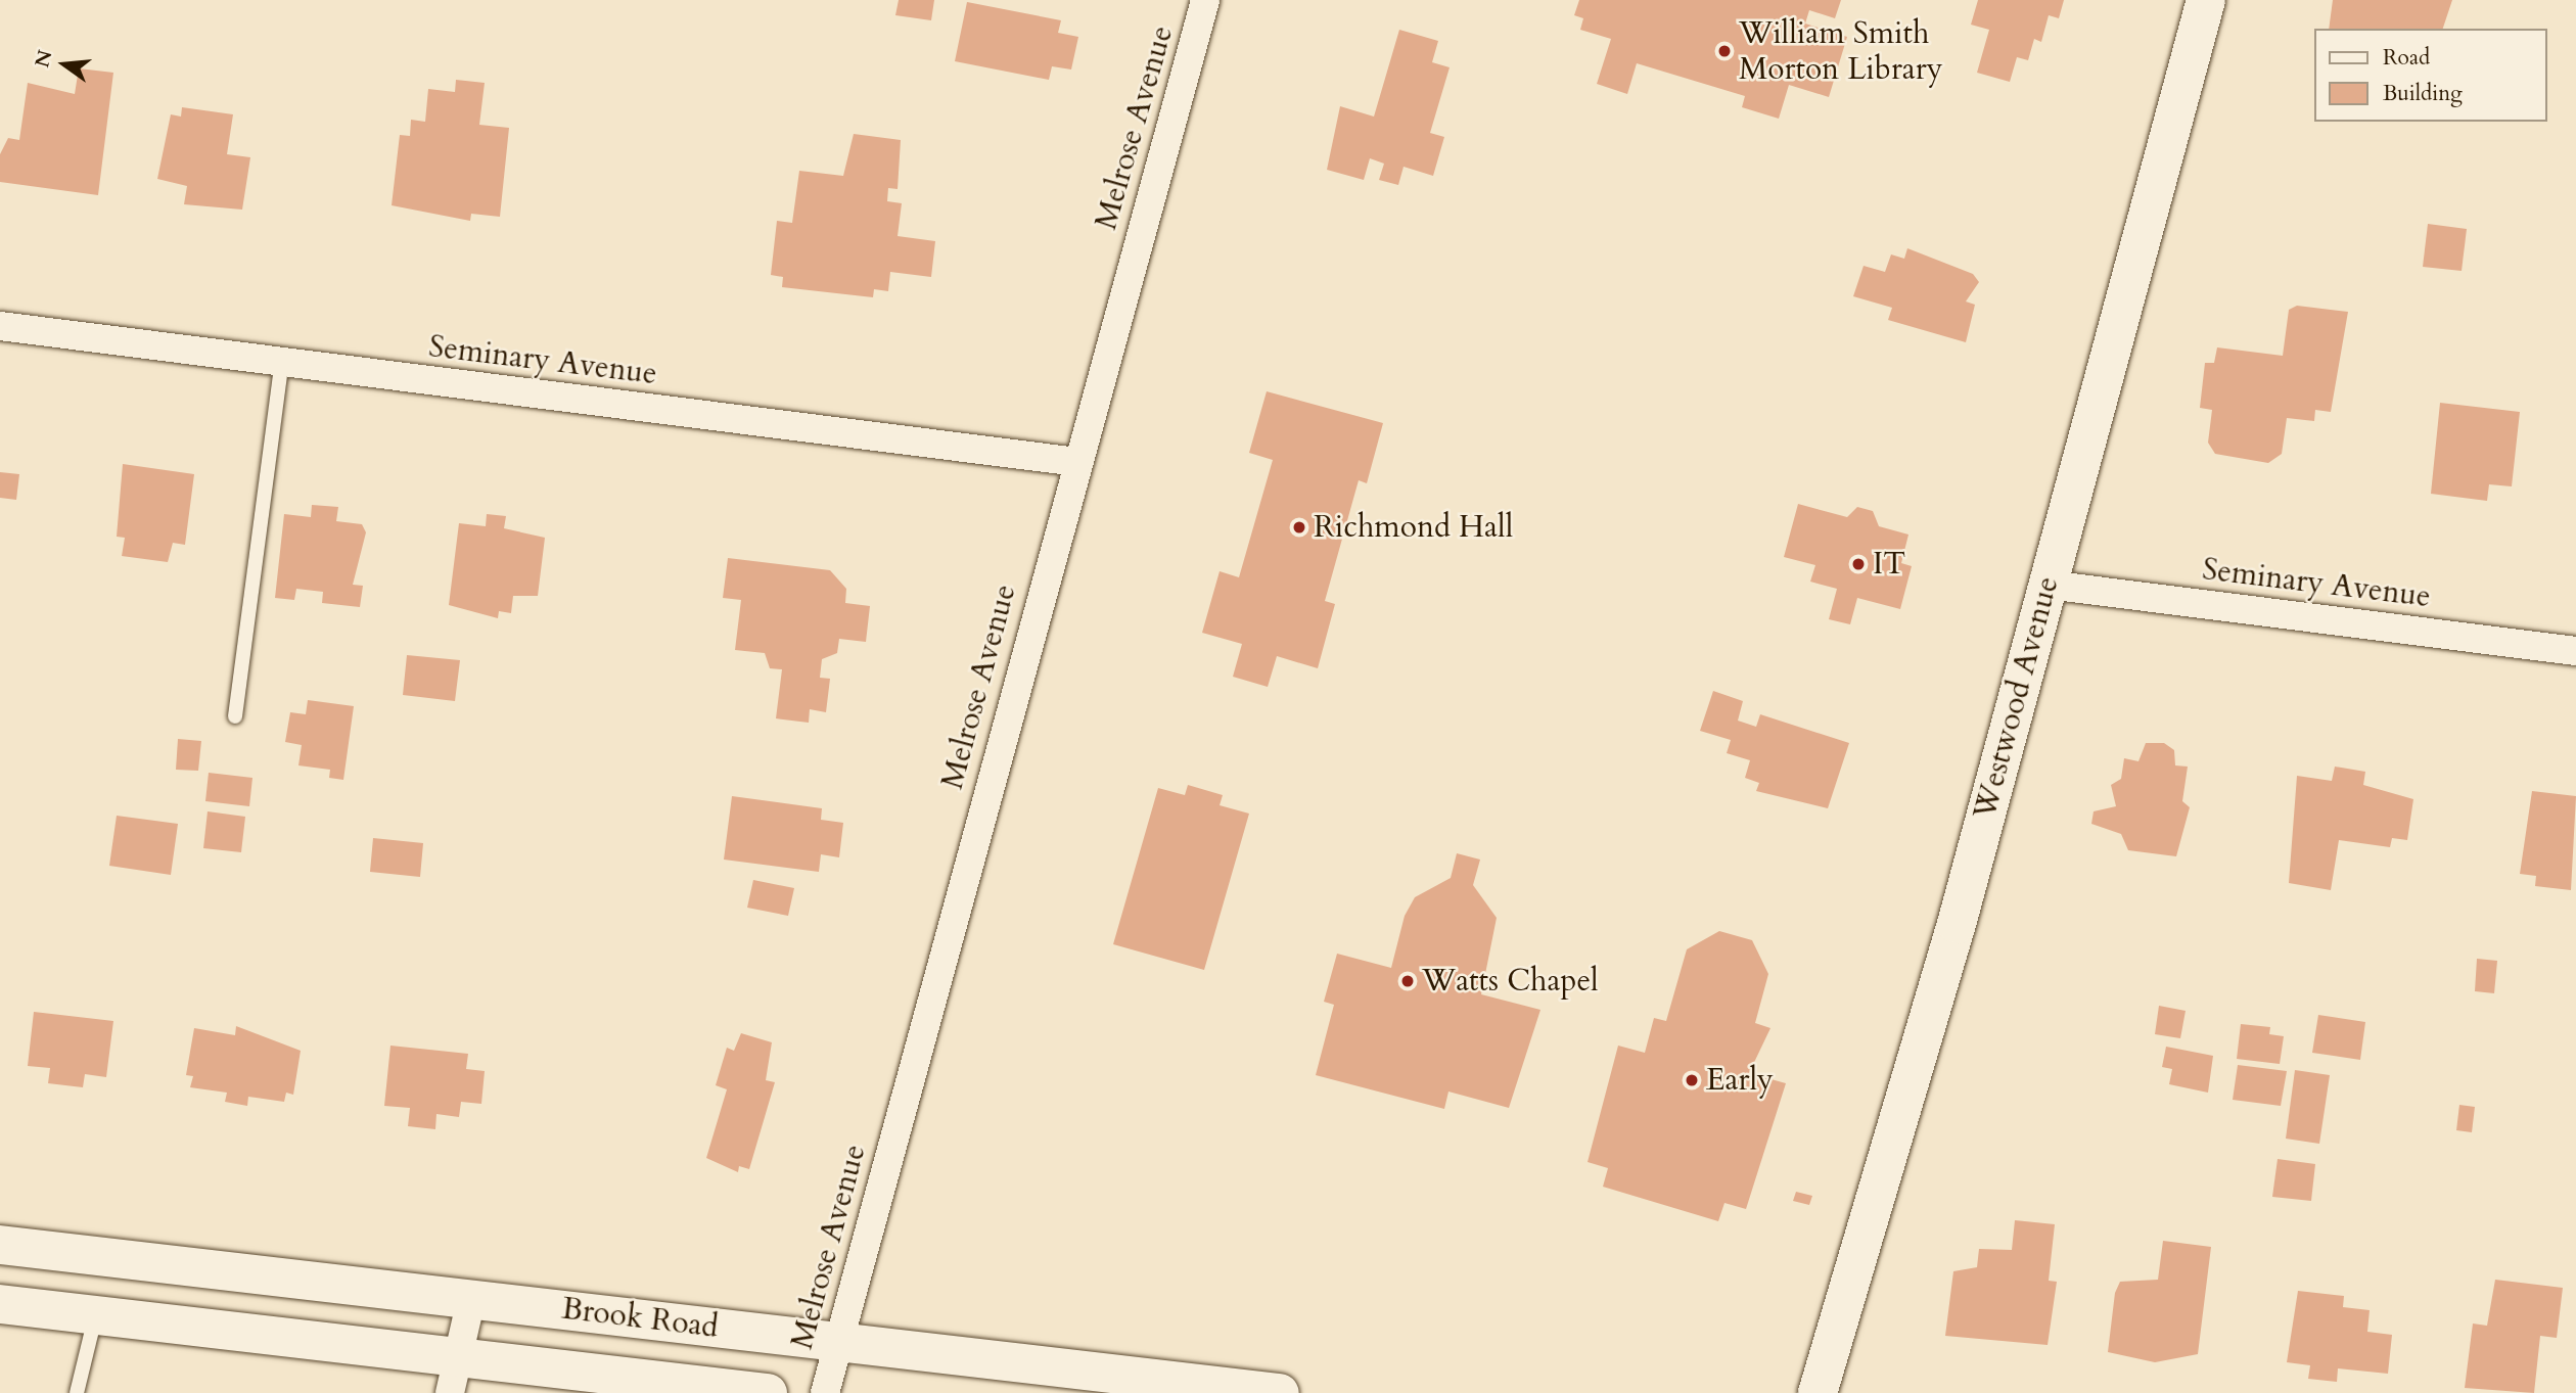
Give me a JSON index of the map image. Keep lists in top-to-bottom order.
{
  "streets": {
    "main road": ["Westwood Avenue", "Brook Road"],
    "street": ["Melrose Avenue", "Seminary Avenue"]
  },
  "crossings": [
    ["Melrose Avenue", "Seminary Avenue"],
    ["Melrose Avenue", "Brook Road"],
    ["Seminary Avenue", "Westwood Avenue"]
  ],
  "places": [
    "William Smith Morton Library",
    "Richmond Hall",
    "IT",
    "Watts Chapel",
    "Early"
  ],
  "legend": ["Road", "Building"],
  "north": "left"
}
